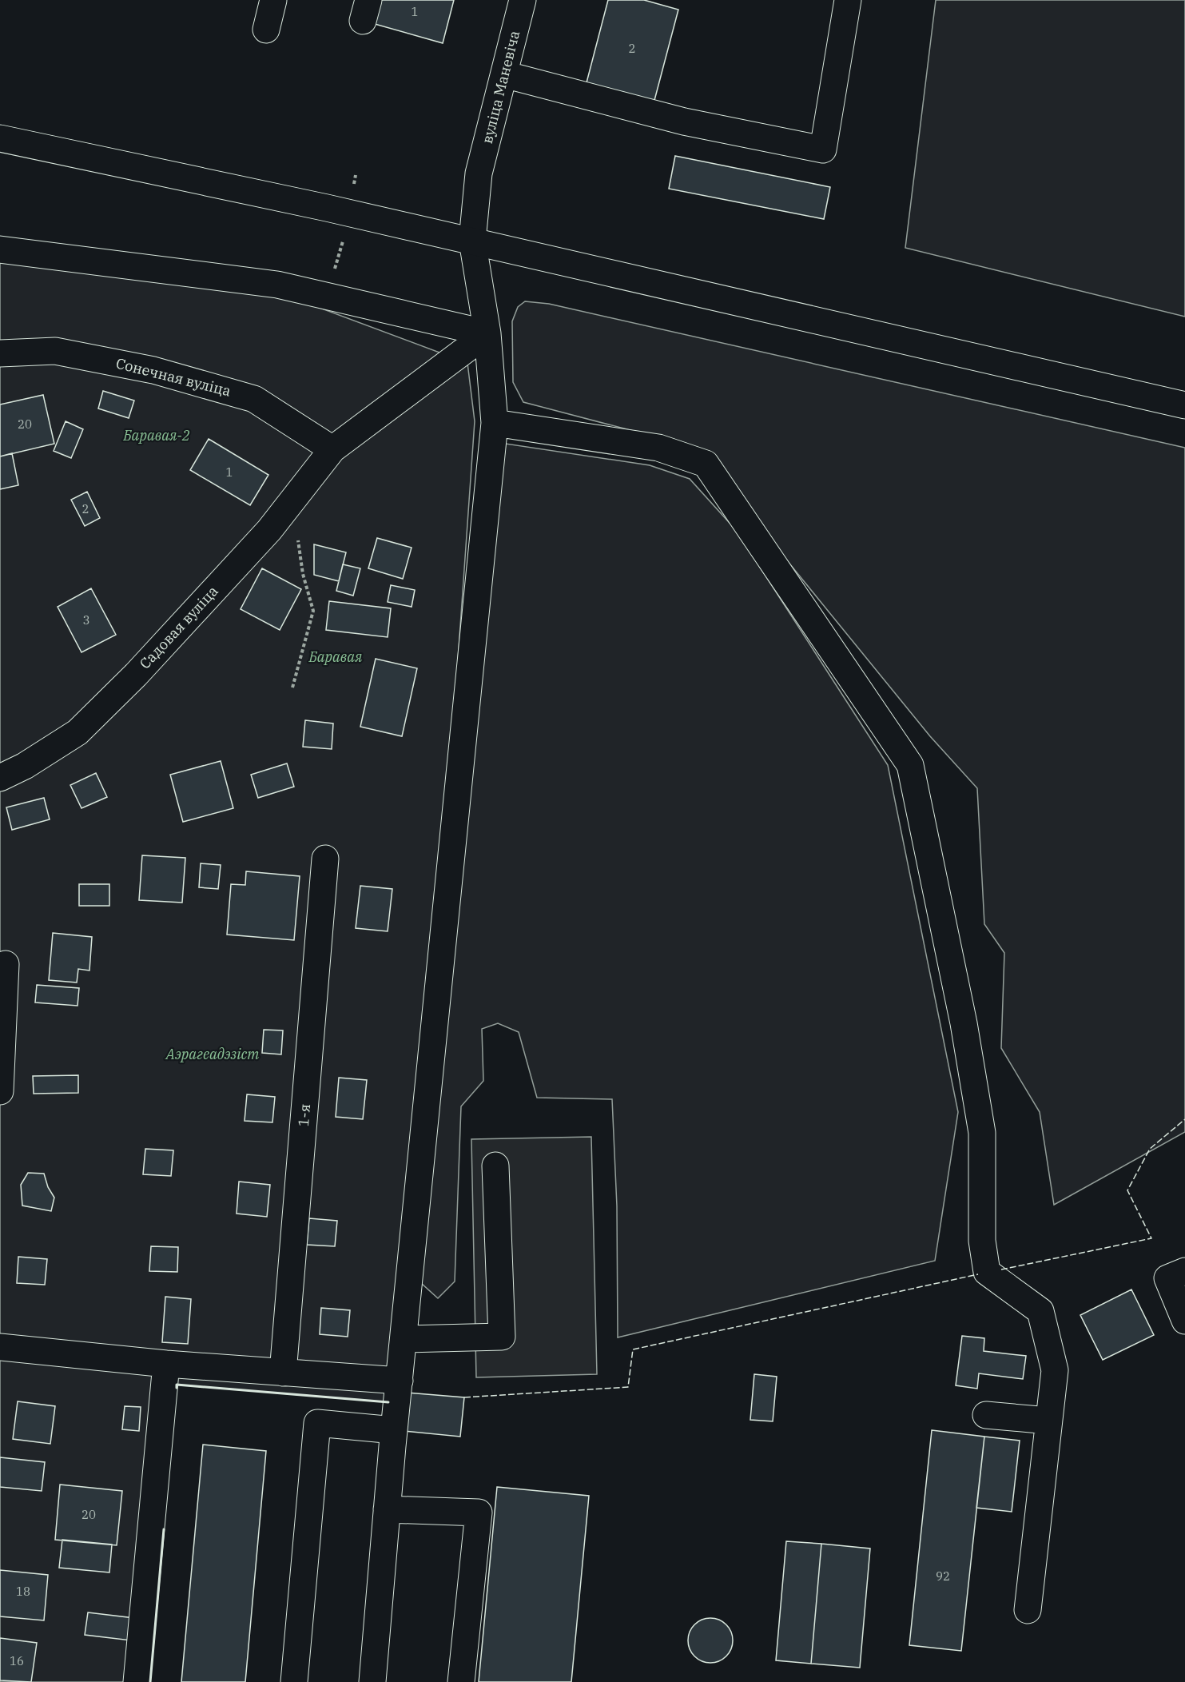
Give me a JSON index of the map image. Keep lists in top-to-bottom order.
{
  "streets": {
    "street": [
      "вуліца Маневіча",
      "Сонечная вуліца",
      "Садовая вуліца",
      "1-я"
    ]
  },
  "crossings": [
    ["вуліца Маневіча", "Садовая вуліца"],
    ["Сонечная вуліца", "Садовая вуліца"]
  ],
  "parks": ["Баравая-2", "Баравая", "Аэрагеадэзіст"],
  "house_numbers": [
    "1",
    "2",
    "20",
    "1",
    "2",
    "3",
    "20",
    "92",
    "18",
    "16"
  ]
}
